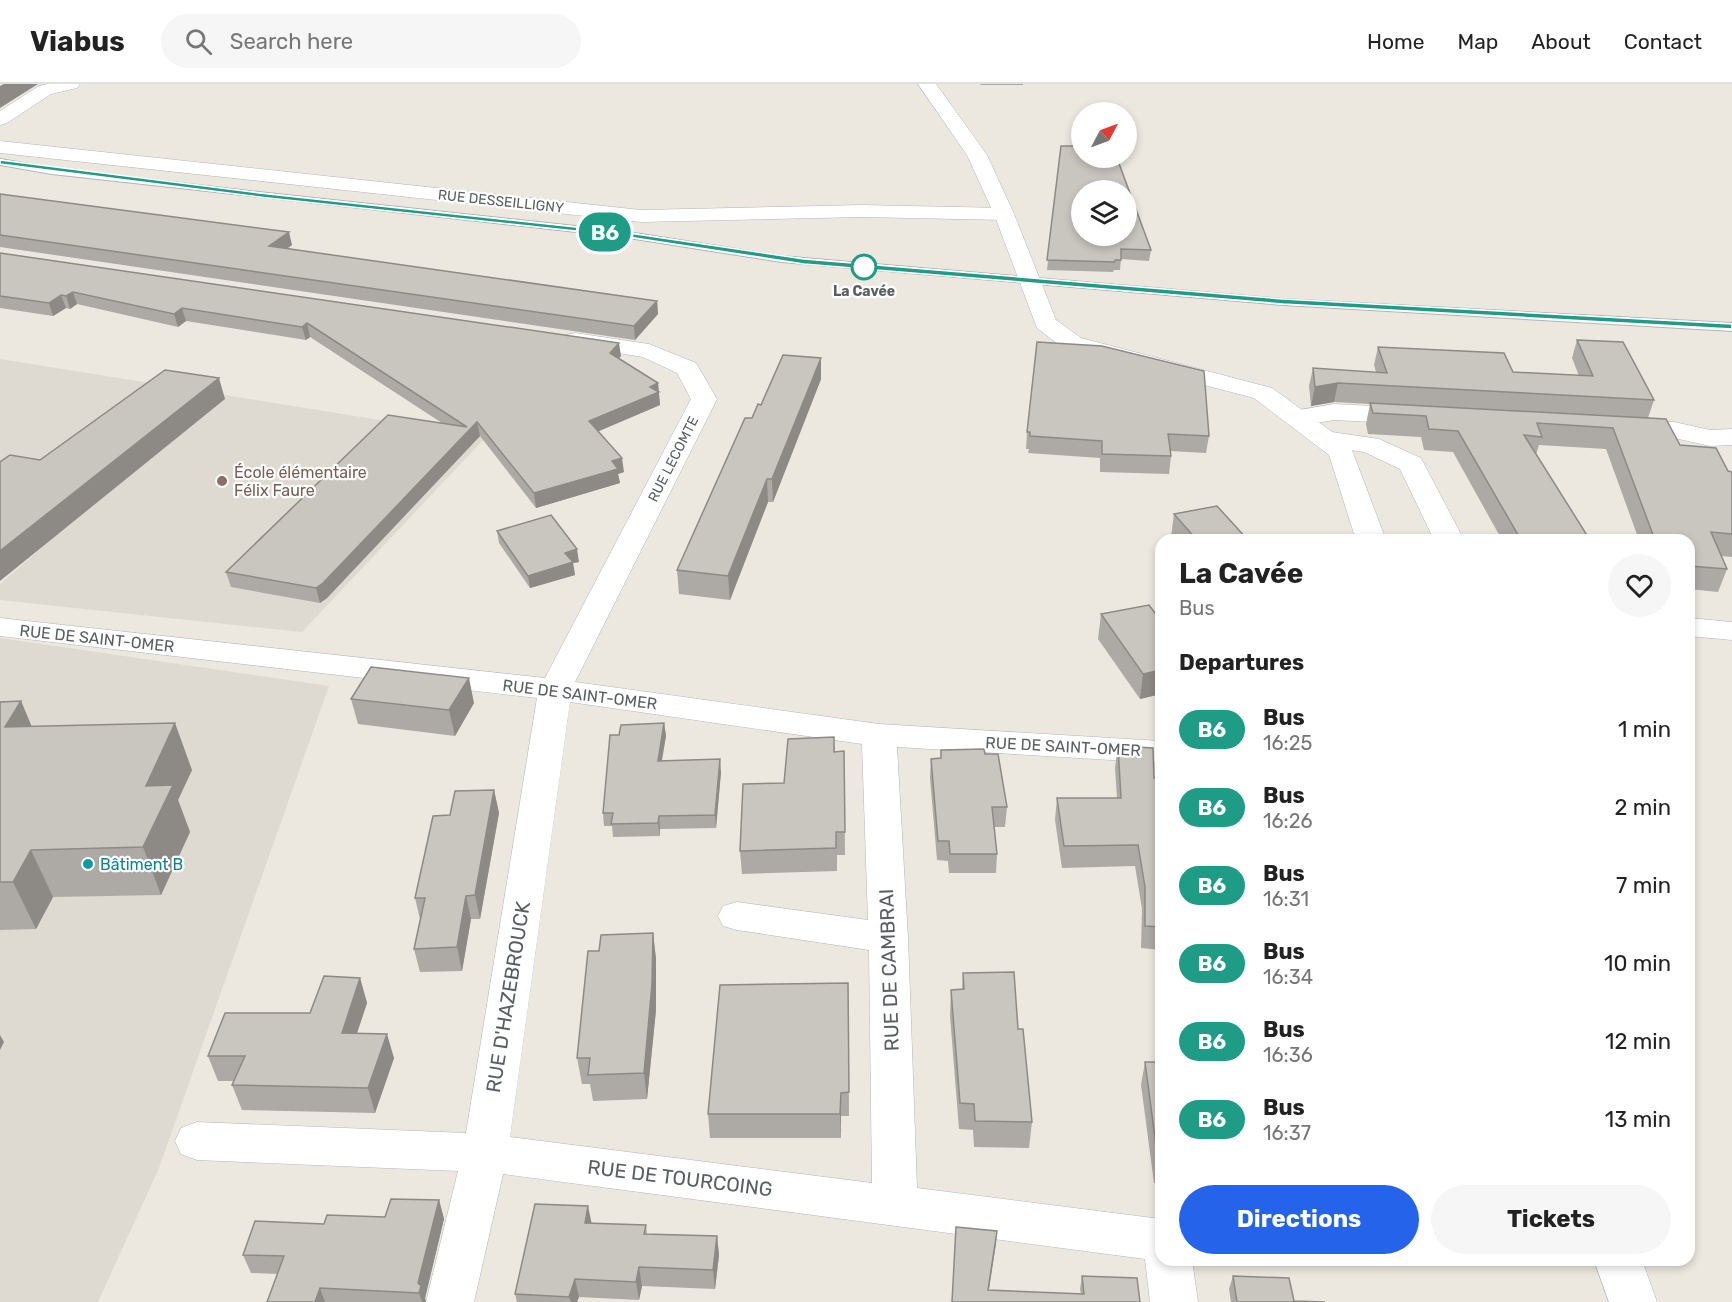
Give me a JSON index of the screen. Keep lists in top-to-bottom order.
{
  "streets": {
    "street": [
      "RUE DESSEILLIGNY",
      "RUE LECOMTE",
      "RUE DE SAINT-OMER",
      "RUE DE CAMBRAI",
      "RUE D'HAZEBROUCK",
      "RUE DE TOURCOING"
    ]
  },
  "crossings": [
    ["RUE LECOMTE", "RUE DE SAINT-OMER"],
    ["RUE LECOMTE", "RUE D'HAZEBROUCK"],
    ["RUE DE SAINT-OMER", "RUE DE CAMBRAI"],
    ["RUE DE SAINT-OMER", "RUE D'HAZEBROUCK"],
    ["RUE DE CAMBRAI", "RUE DE TOURCOING"],
    ["RUE D'HAZEBROUCK", "RUE DE TOURCOING"]
  ],
  "places": ["La Cavée", "École élémentaire Félix Faure", "Bâtiment B"],
  "lines": ["bus line B6"],
  "north": "top right",
  "page": {
    "header": "Viabus",
    "search": "Search here",
    "nav": [
      "Home",
      "Map",
      "About",
      "Contact"
    ],
    "on_map": "B6",
    "heading": [
      ["La Cavée", "Bus"],
      "Departures"
    ],
    "list": [
      {
        "mark": "B6",
        "name": "Bus",
        "note": "16:25",
        "value": "1 min"
      },
      {
        "mark": "B6",
        "name": "Bus",
        "note": "16:26",
        "value": "2 min"
      },
      {
        "mark": "B6",
        "name": "Bus",
        "note": "16:31",
        "value": "7 min"
      },
      {
        "mark": "B6",
        "name": "Bus",
        "note": "16:34",
        "value": "10 min"
      },
      {
        "mark": "B6",
        "name": "Bus",
        "note": "16:36",
        "value": "12 min"
      },
      {
        "mark": "B6",
        "name": "Bus",
        "note": "16:37",
        "value": "13 min"
      }
    ],
    "buttons": ["Directions", "Tickets"]
  }
}
